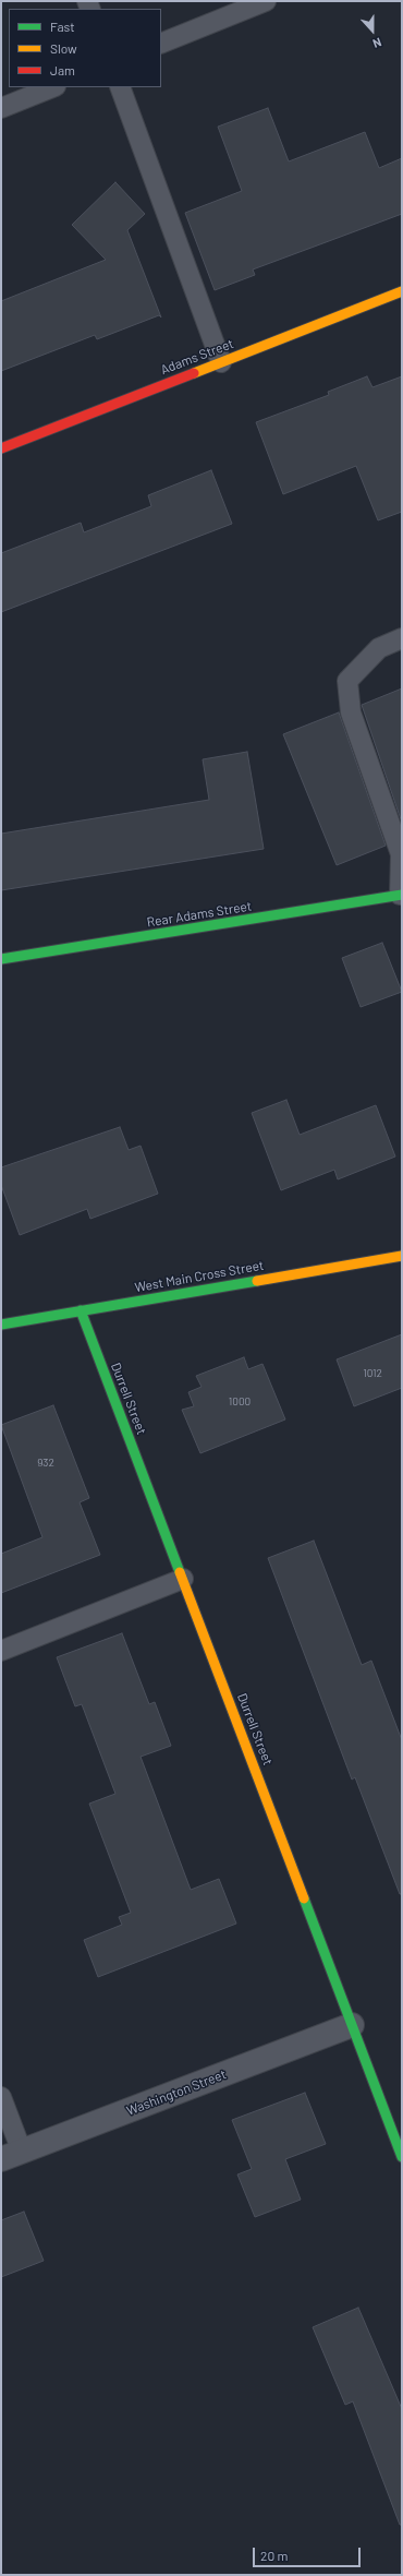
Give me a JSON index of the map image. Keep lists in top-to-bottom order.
{
  "streets": {
    "main road": [
      "Adams Street",
      "Rear Adams Street",
      "West Main Cross Street",
      "Durrell Street"
    ],
    "street": ["Washington Street"]
  },
  "crossings": [
    ["West Main Cross Street", "Durrell Street"],
    ["Durrell Street", "Washington Street"]
  ],
  "house_numbers": ["1012", "1000", "932"],
  "legend": ["Fast", "Slow", "Jam"],
  "scale_bar": "20 m",
  "north": "bottom"
}
